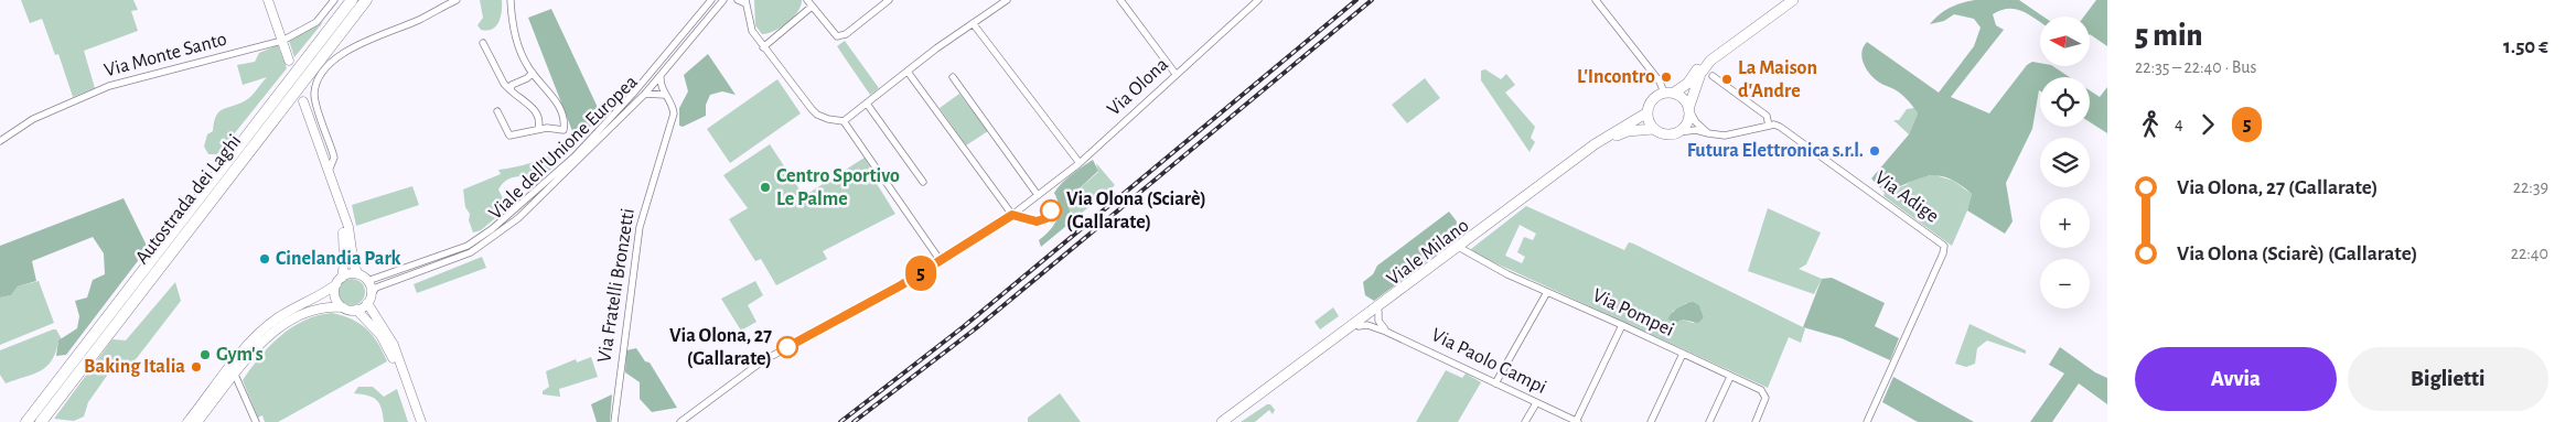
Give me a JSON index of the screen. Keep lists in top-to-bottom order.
{
  "streets": {
    "highway": ["Autostrada dei Laghi"],
    "main road": ["Viale Milano"],
    "street": [
      "Via Monte Santo",
      "Via Olona",
      "Viale dell'Unione Europea",
      "Via Adige",
      "Via Fratelli Bronzetti",
      "Via Pompei",
      "Via Paolo Campi"
    ]
  },
  "crossings": [
    ["Viale dell'Unione Europea", "Via Fratelli Bronzetti"],
    ["Viale Milano", "Via Pompei"],
    ["Viale Milano", "Via Paolo Campi"]
  ],
  "places": [
    "L'Incontro",
    "La Maison d'Andre",
    "Futura Elettronica s.r.l.",
    "Centro Sportivo Le Palme",
    "Via Olona (Sciarè) (Gallarate)",
    "Cinelandia Park",
    "Via Olona, 27 (Gallarate)",
    "Gym's",
    "Baking Italia"
  ],
  "lines": ["bus line 5"],
  "north": "left",
  "page": {
    "on_map": "5",
    "heading": ["5 min", "22:35 – 22:40 · Bus", "1.50 €"],
    "map_buttons": ["+", "−"],
    "legs": ["4", "5"],
    "list": [
      {
        "name": "Via Olona, 27 (Gallarate)",
        "value": "22:39"
      },
      {
        "name": "Via Olona (Sciarè) (Gallarate)",
        "value": "22:40"
      }
    ],
    "buttons": ["Avvia", "Biglietti"]
  }
}
